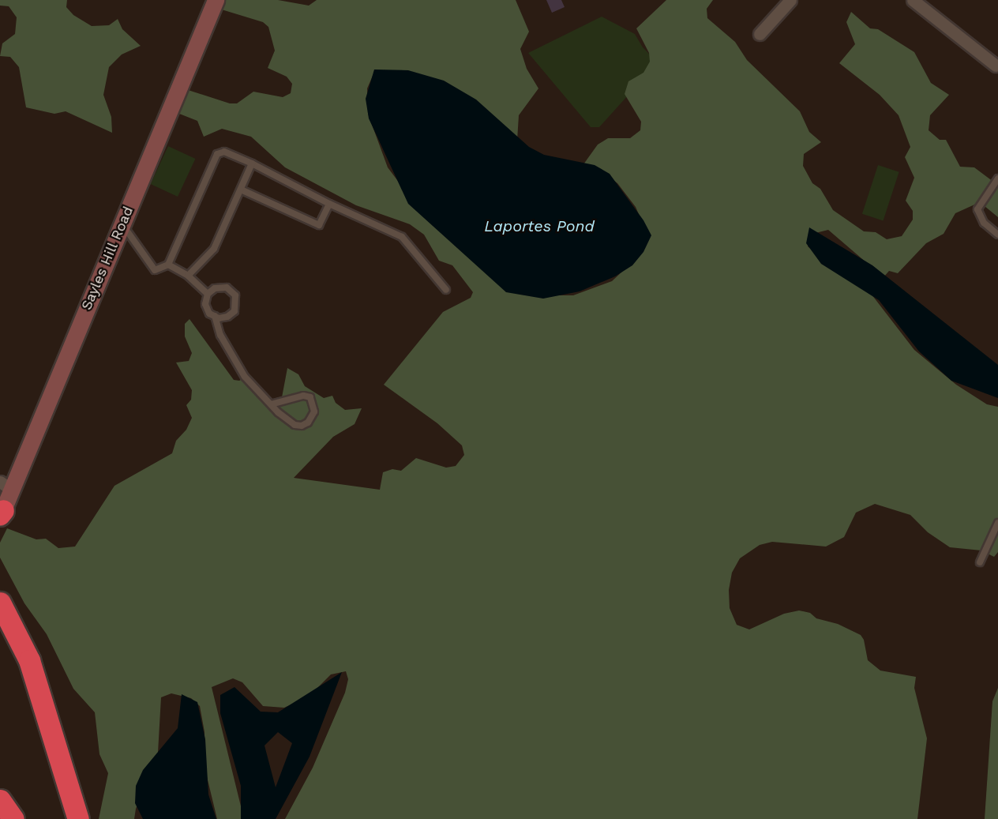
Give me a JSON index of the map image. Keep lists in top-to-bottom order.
{
  "streets": {
    "main road": ["Sayles Hill Road"]
  },
  "water": ["Laportes Pond"]
}
